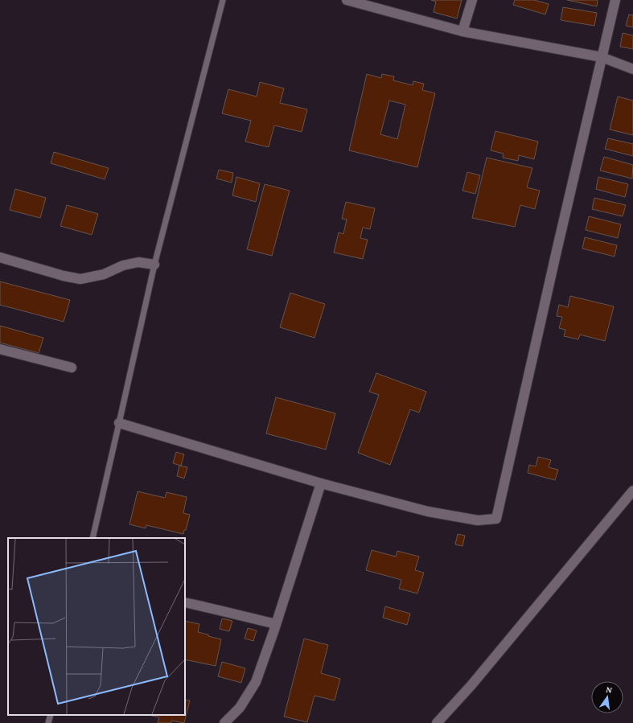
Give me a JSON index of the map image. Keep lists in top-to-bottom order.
{
  "north": "top"
}
